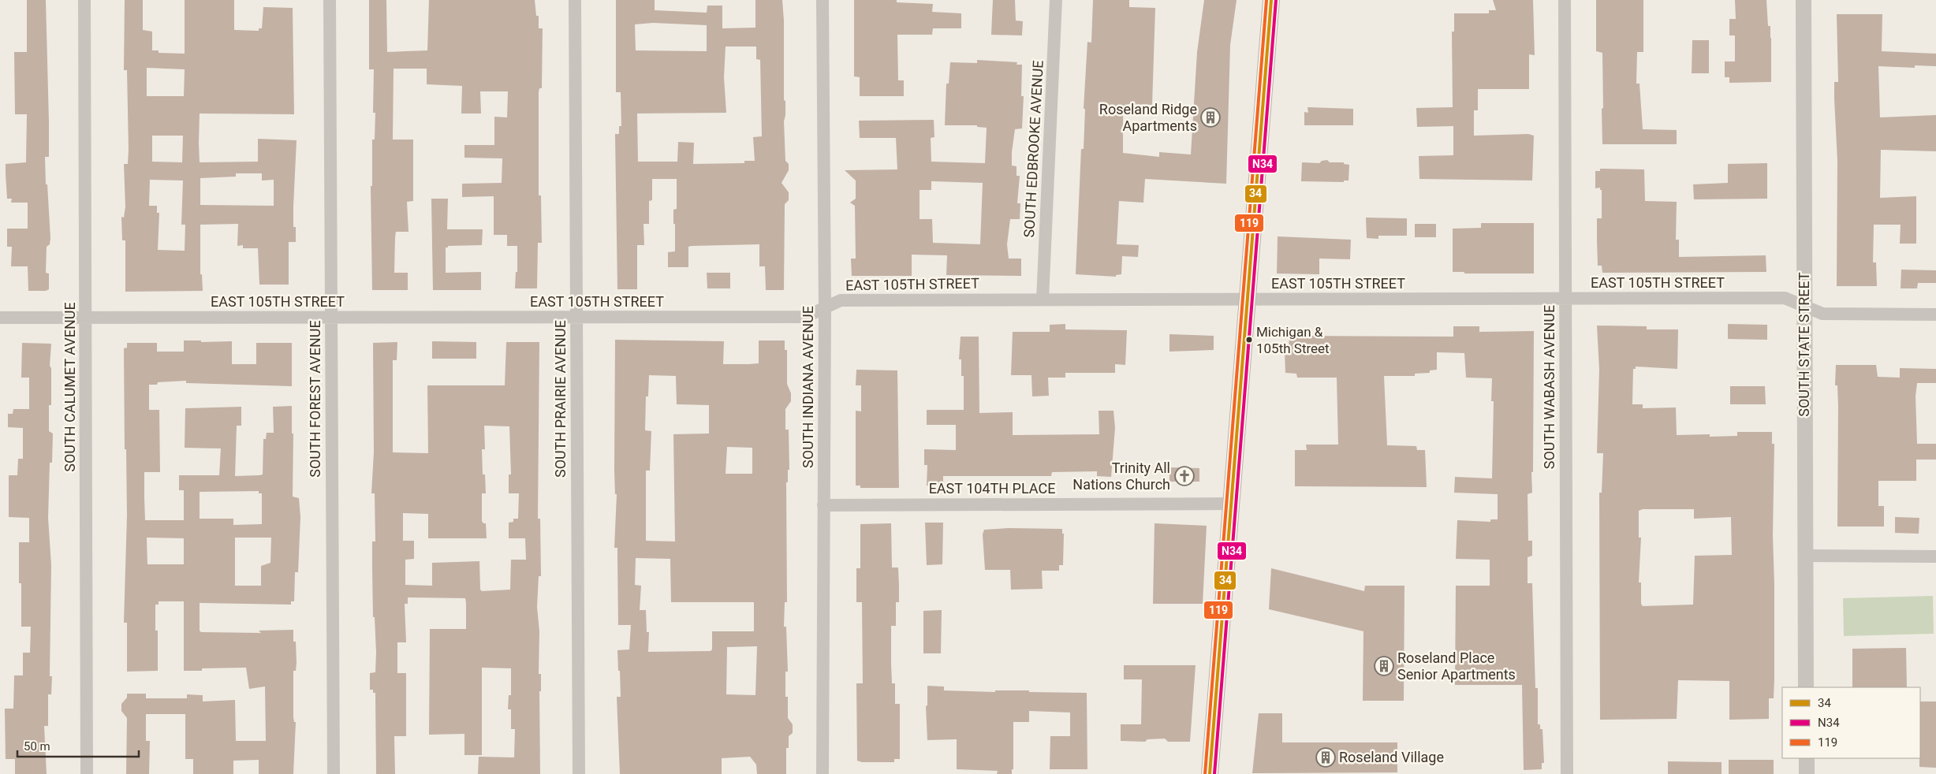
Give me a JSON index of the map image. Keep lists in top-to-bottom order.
{
  "streets": {
    "street": [
      "SOUTH EDBROOKE AVENUE",
      "EAST 105TH STREET",
      "SOUTH STATE STREET",
      "SOUTH CALUMET AVENUE",
      "SOUTH INDIANA AVENUE",
      "SOUTH WABASH AVENUE",
      "SOUTH FOREST AVENUE",
      "SOUTH PRAIRIE AVENUE",
      "EAST 104TH PLACE"
    ]
  },
  "crossings": [
    ["SOUTH EDBROOKE AVENUE", "EAST 105TH STREET"],
    ["EAST 105TH STREET", "SOUTH STATE STREET"],
    ["EAST 105TH STREET", "SOUTH CALUMET AVENUE"],
    ["EAST 105TH STREET", "SOUTH INDIANA AVENUE"],
    ["EAST 105TH STREET", "SOUTH WABASH AVENUE"],
    ["EAST 105TH STREET", "SOUTH FOREST AVENUE"],
    ["EAST 105TH STREET", "SOUTH PRAIRIE AVENUE"],
    ["SOUTH INDIANA AVENUE", "EAST 104TH PLACE"]
  ],
  "places": {
    "building": ["Roseland Ridge Apartments", "Roseland Place Senior Apartments", "Roseland Village"],
    "other": ["Michigan & 105th Street"],
    "church": ["Trinity All Nations Church"]
  },
  "lines": ["transit line 34", "transit line N34", "transit line 119"],
  "legend": ["34", "N34", "119"],
  "scale_bar": "50 m"
}
